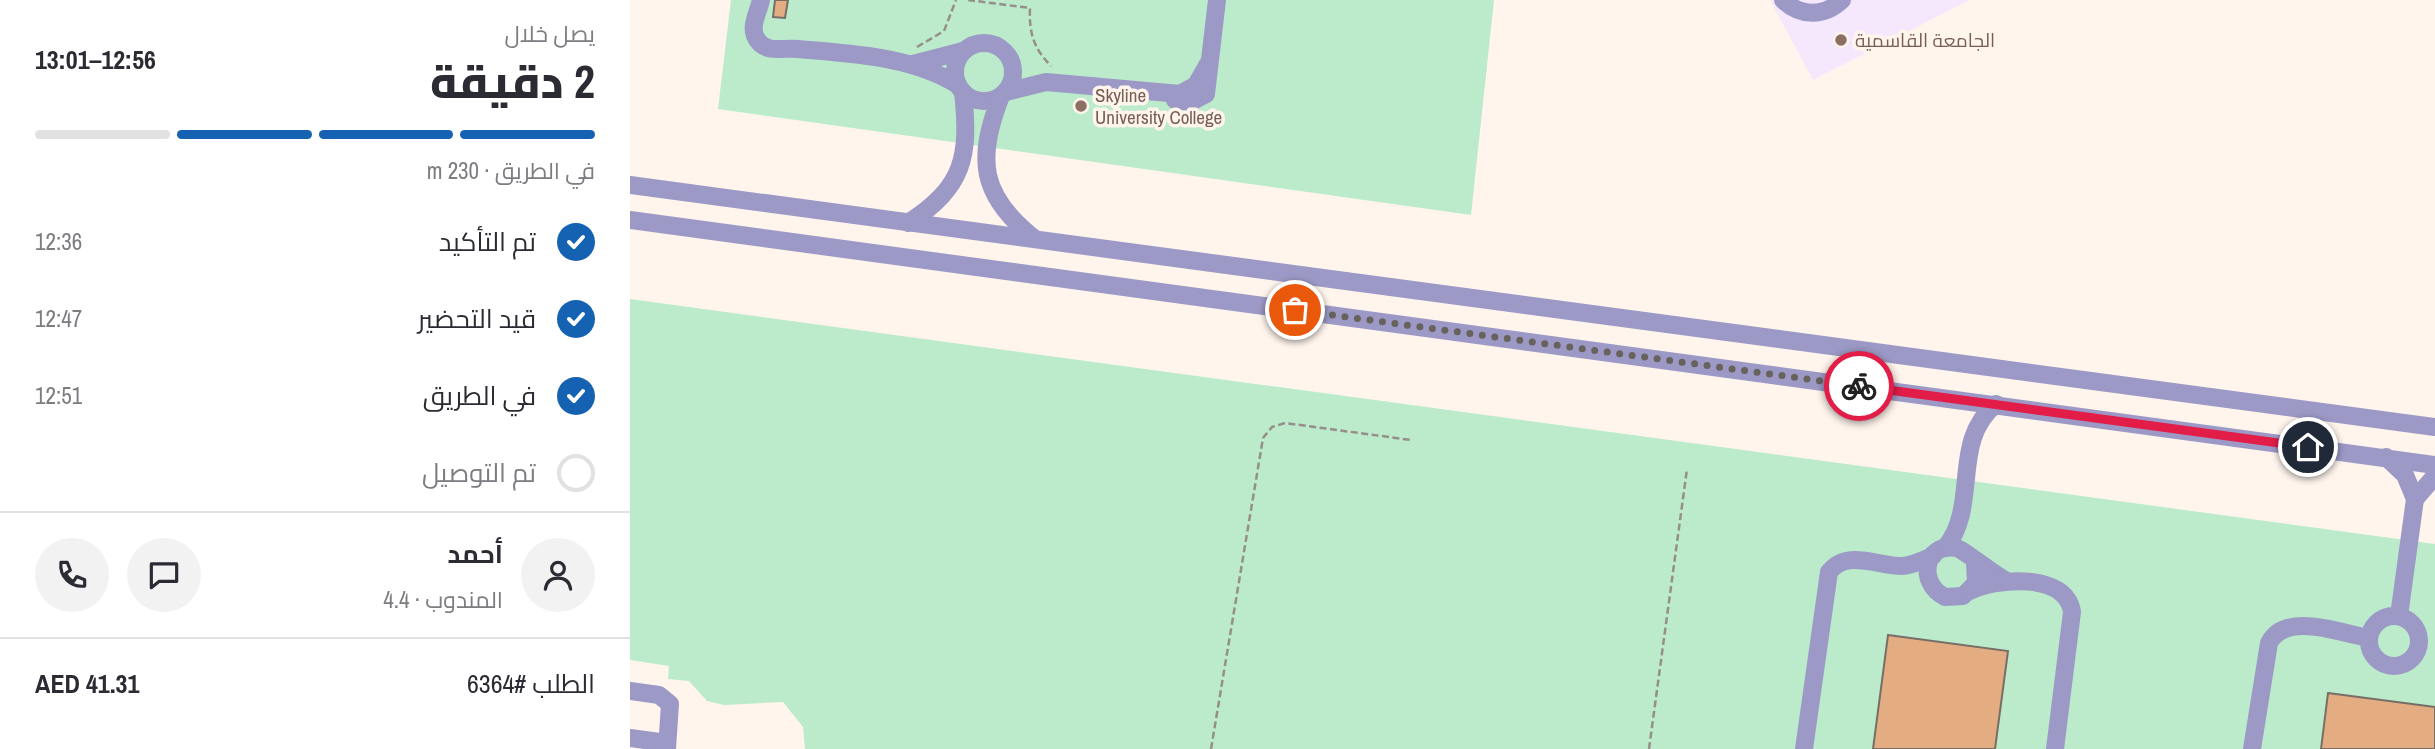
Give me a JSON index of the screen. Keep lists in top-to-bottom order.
{
  "places": ["الجامعة القاسمية", "Skyline University College"],
  "page": {
    "heading": ["2 دقيقة", "يصل خلال", "12:56–13:01"],
    "panel": [
      "أحمد",
      "المندوب · 4.4",
      "الطلب #6364",
      "AED 41.31"
    ],
    "bar": "في الطريق · 230 m",
    "list": [
      ["تم التأكيد", "12:36"],
      ["قيد التحضير", "12:47"],
      ["في الطريق", "12:51"],
      "تم التوصيل"
    ]
  }
}
